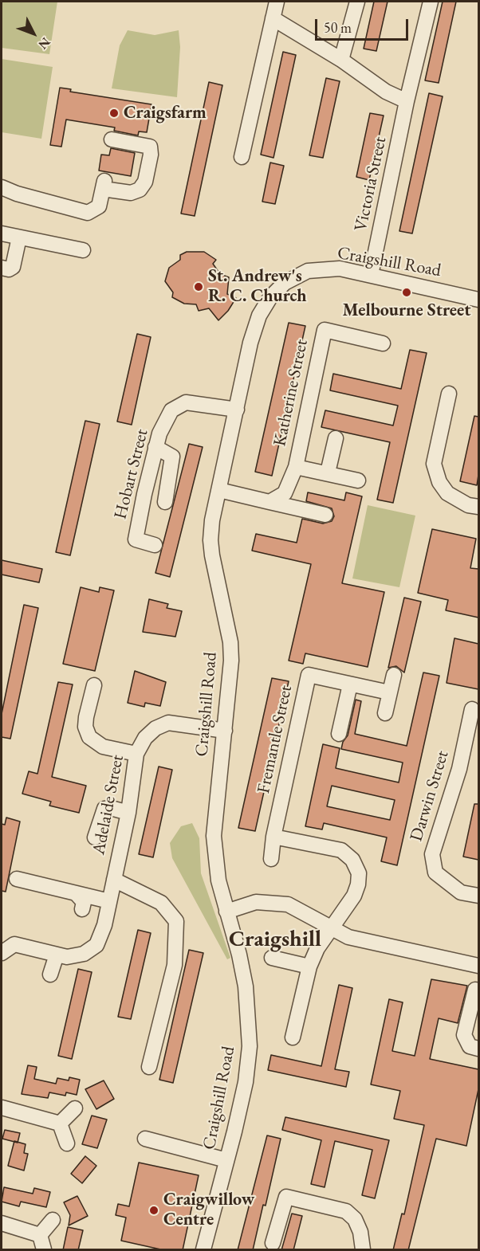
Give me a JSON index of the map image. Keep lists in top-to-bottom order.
{
  "streets": {
    "street": [
      "Victoria Street",
      "Craigshill Road",
      "Katherine Street",
      "Hobart Street",
      "Fremantle Street",
      "Darwin Street",
      "Adelaide Street"
    ]
  },
  "crossings": [
    ["Victoria Street", "Craigshill Road"],
    ["Craigshill Road", "Hobart Street"],
    ["Craigshill Road", "Adelaide Street"]
  ],
  "districts": ["Craigshill"],
  "places": [
    "Craigsfarm",
    "St. Andrew's R. C. Church",
    "Melbourne Street",
    "Craigwillow Centre"
  ],
  "scale_bar": "50 m",
  "north": "bottom right"
}
